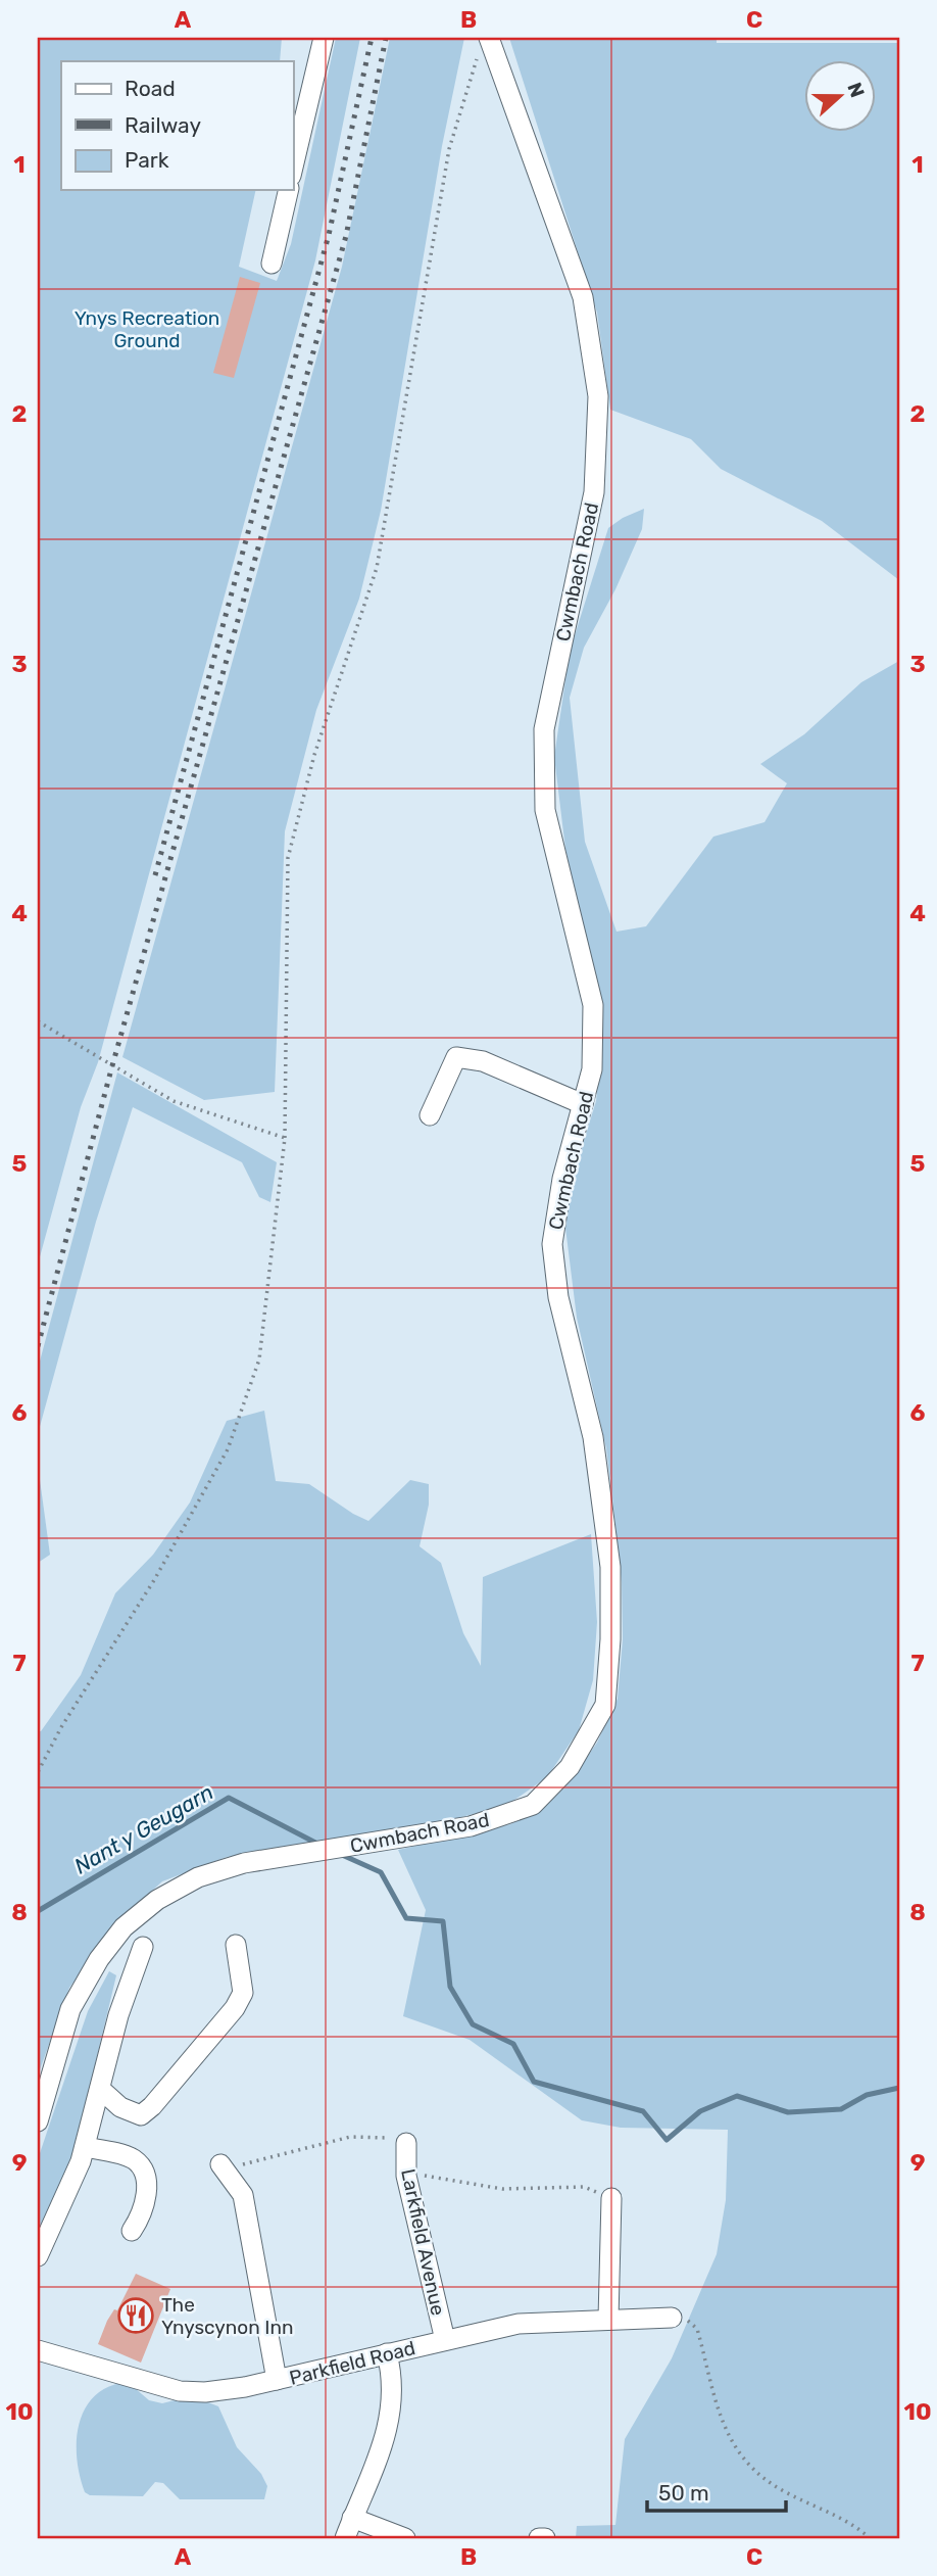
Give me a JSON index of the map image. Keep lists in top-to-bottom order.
{
  "streets": {
    "street": ["Cwmbach Road", "Larkfield Avenue", "Parkfield Road"]
  },
  "crossings": [
    ["Larkfield Avenue", "Parkfield Road"]
  ],
  "water": ["Nant y Geugarn"],
  "parks": ["Ynys Recreation Ground"],
  "places": {
    "restaurant": ["The Ynyscynon Inn"]
  },
  "legend": ["Road", "Railway", "Park"],
  "scale_bar": "50 m",
  "north": "right",
  "grid": {
    "columns": ["A", "B", "C"],
    "rows": [
      "1",
      "2",
      "3",
      "4",
      "5",
      "6",
      "7",
      "8",
      "9",
      "10"
    ]
  }
}
